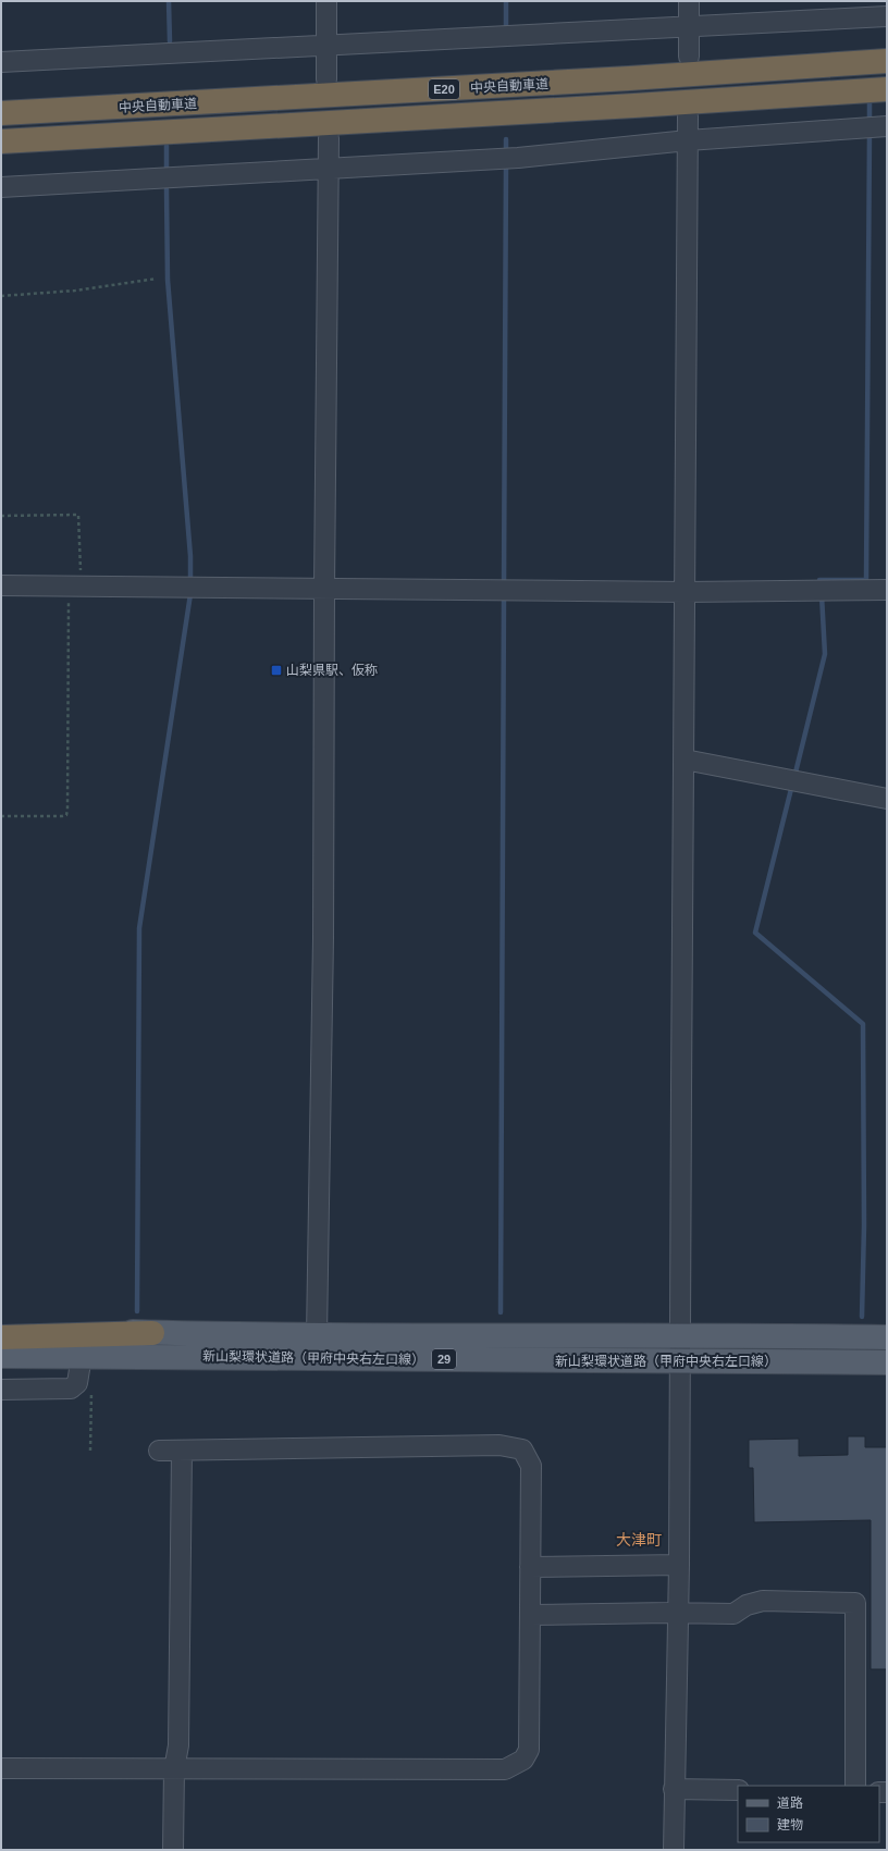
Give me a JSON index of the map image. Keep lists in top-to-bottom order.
{
  "streets": {
    "highway": ["中央自動車道", "E20"],
    "main road": ["新山梨環状道路（甲府中央右左口線）", "29"]
  },
  "districts": ["大津町"],
  "places": {
    "transit": ["山梨県駅、仮称"]
  },
  "legend": ["道路", "建物"]
}
